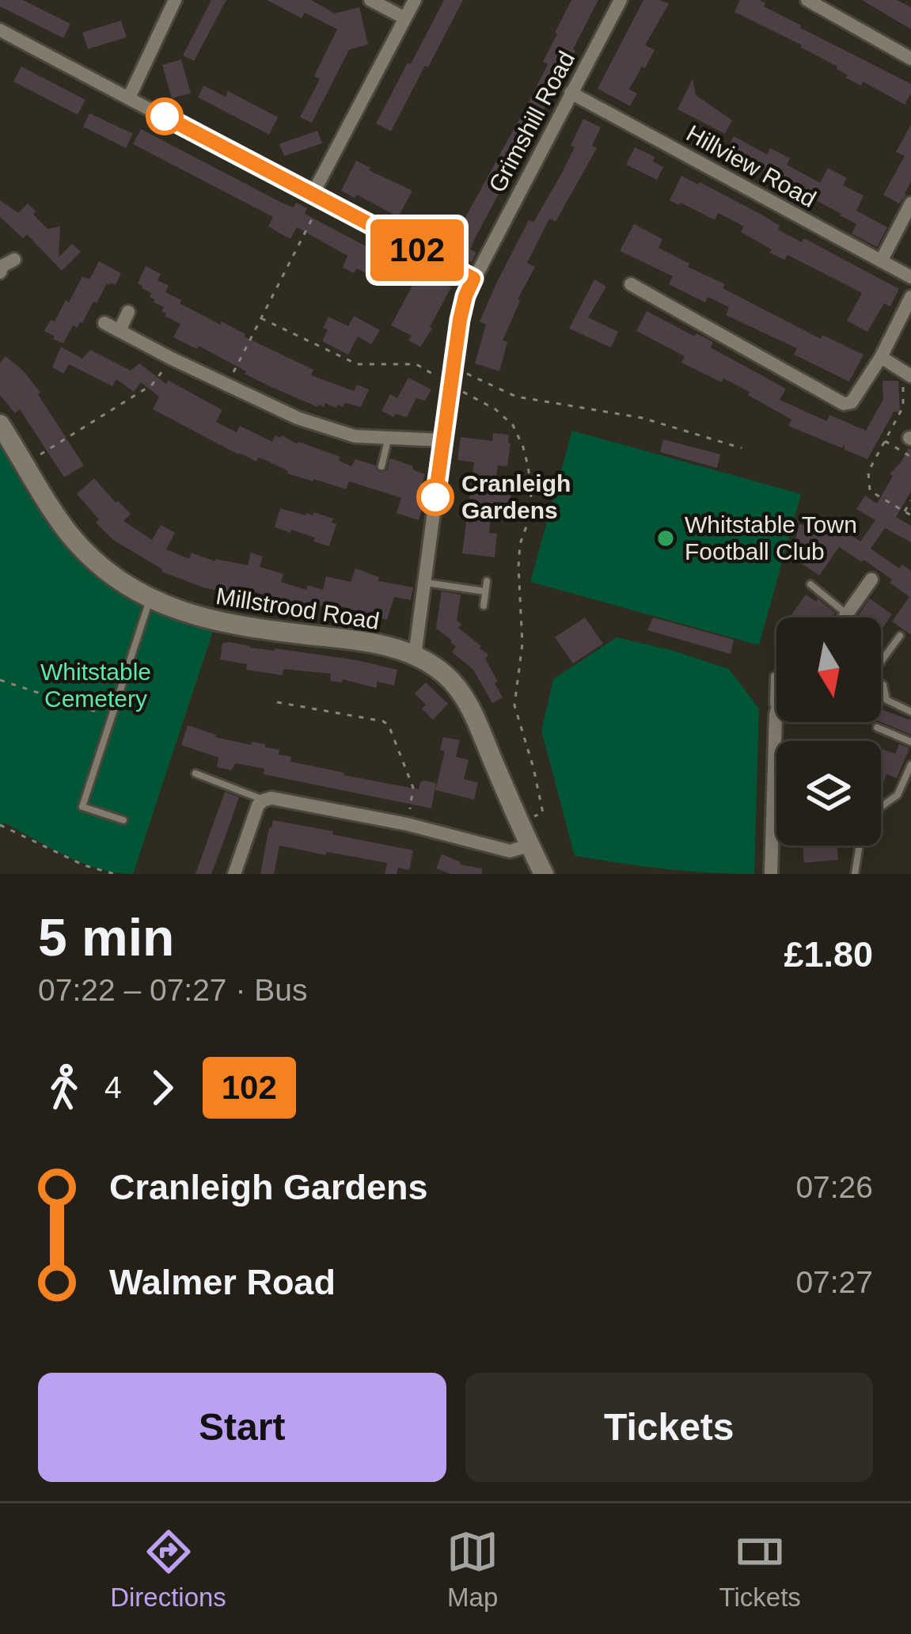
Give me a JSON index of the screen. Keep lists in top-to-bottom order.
{
  "streets": {
    "street": ["Grimshill Road", "Hillview Road", "Millstrood Road"]
  },
  "crossings": [
    ["Grimshill Road", "Hillview Road"],
    ["Grimshill Road", "Millstrood Road"]
  ],
  "parks": ["Whitstable Cemetery"],
  "places": ["Cranleigh Gardens", "Whitstable Town Football Club"],
  "lines": ["bus line 102"],
  "north": "bottom",
  "page": {
    "on_map": "102",
    "heading": ["5 min", "07:22 – 07:27 · Bus", "£1.80"],
    "legs": ["4", "102"],
    "list": [
      {
        "name": "Cranleigh Gardens",
        "value": "07:26"
      },
      {
        "name": "Walmer Road",
        "value": "07:27"
      }
    ],
    "buttons": ["Start", "Tickets"],
    "tabs": ["Directions", "Map", "Tickets"]
  }
}
